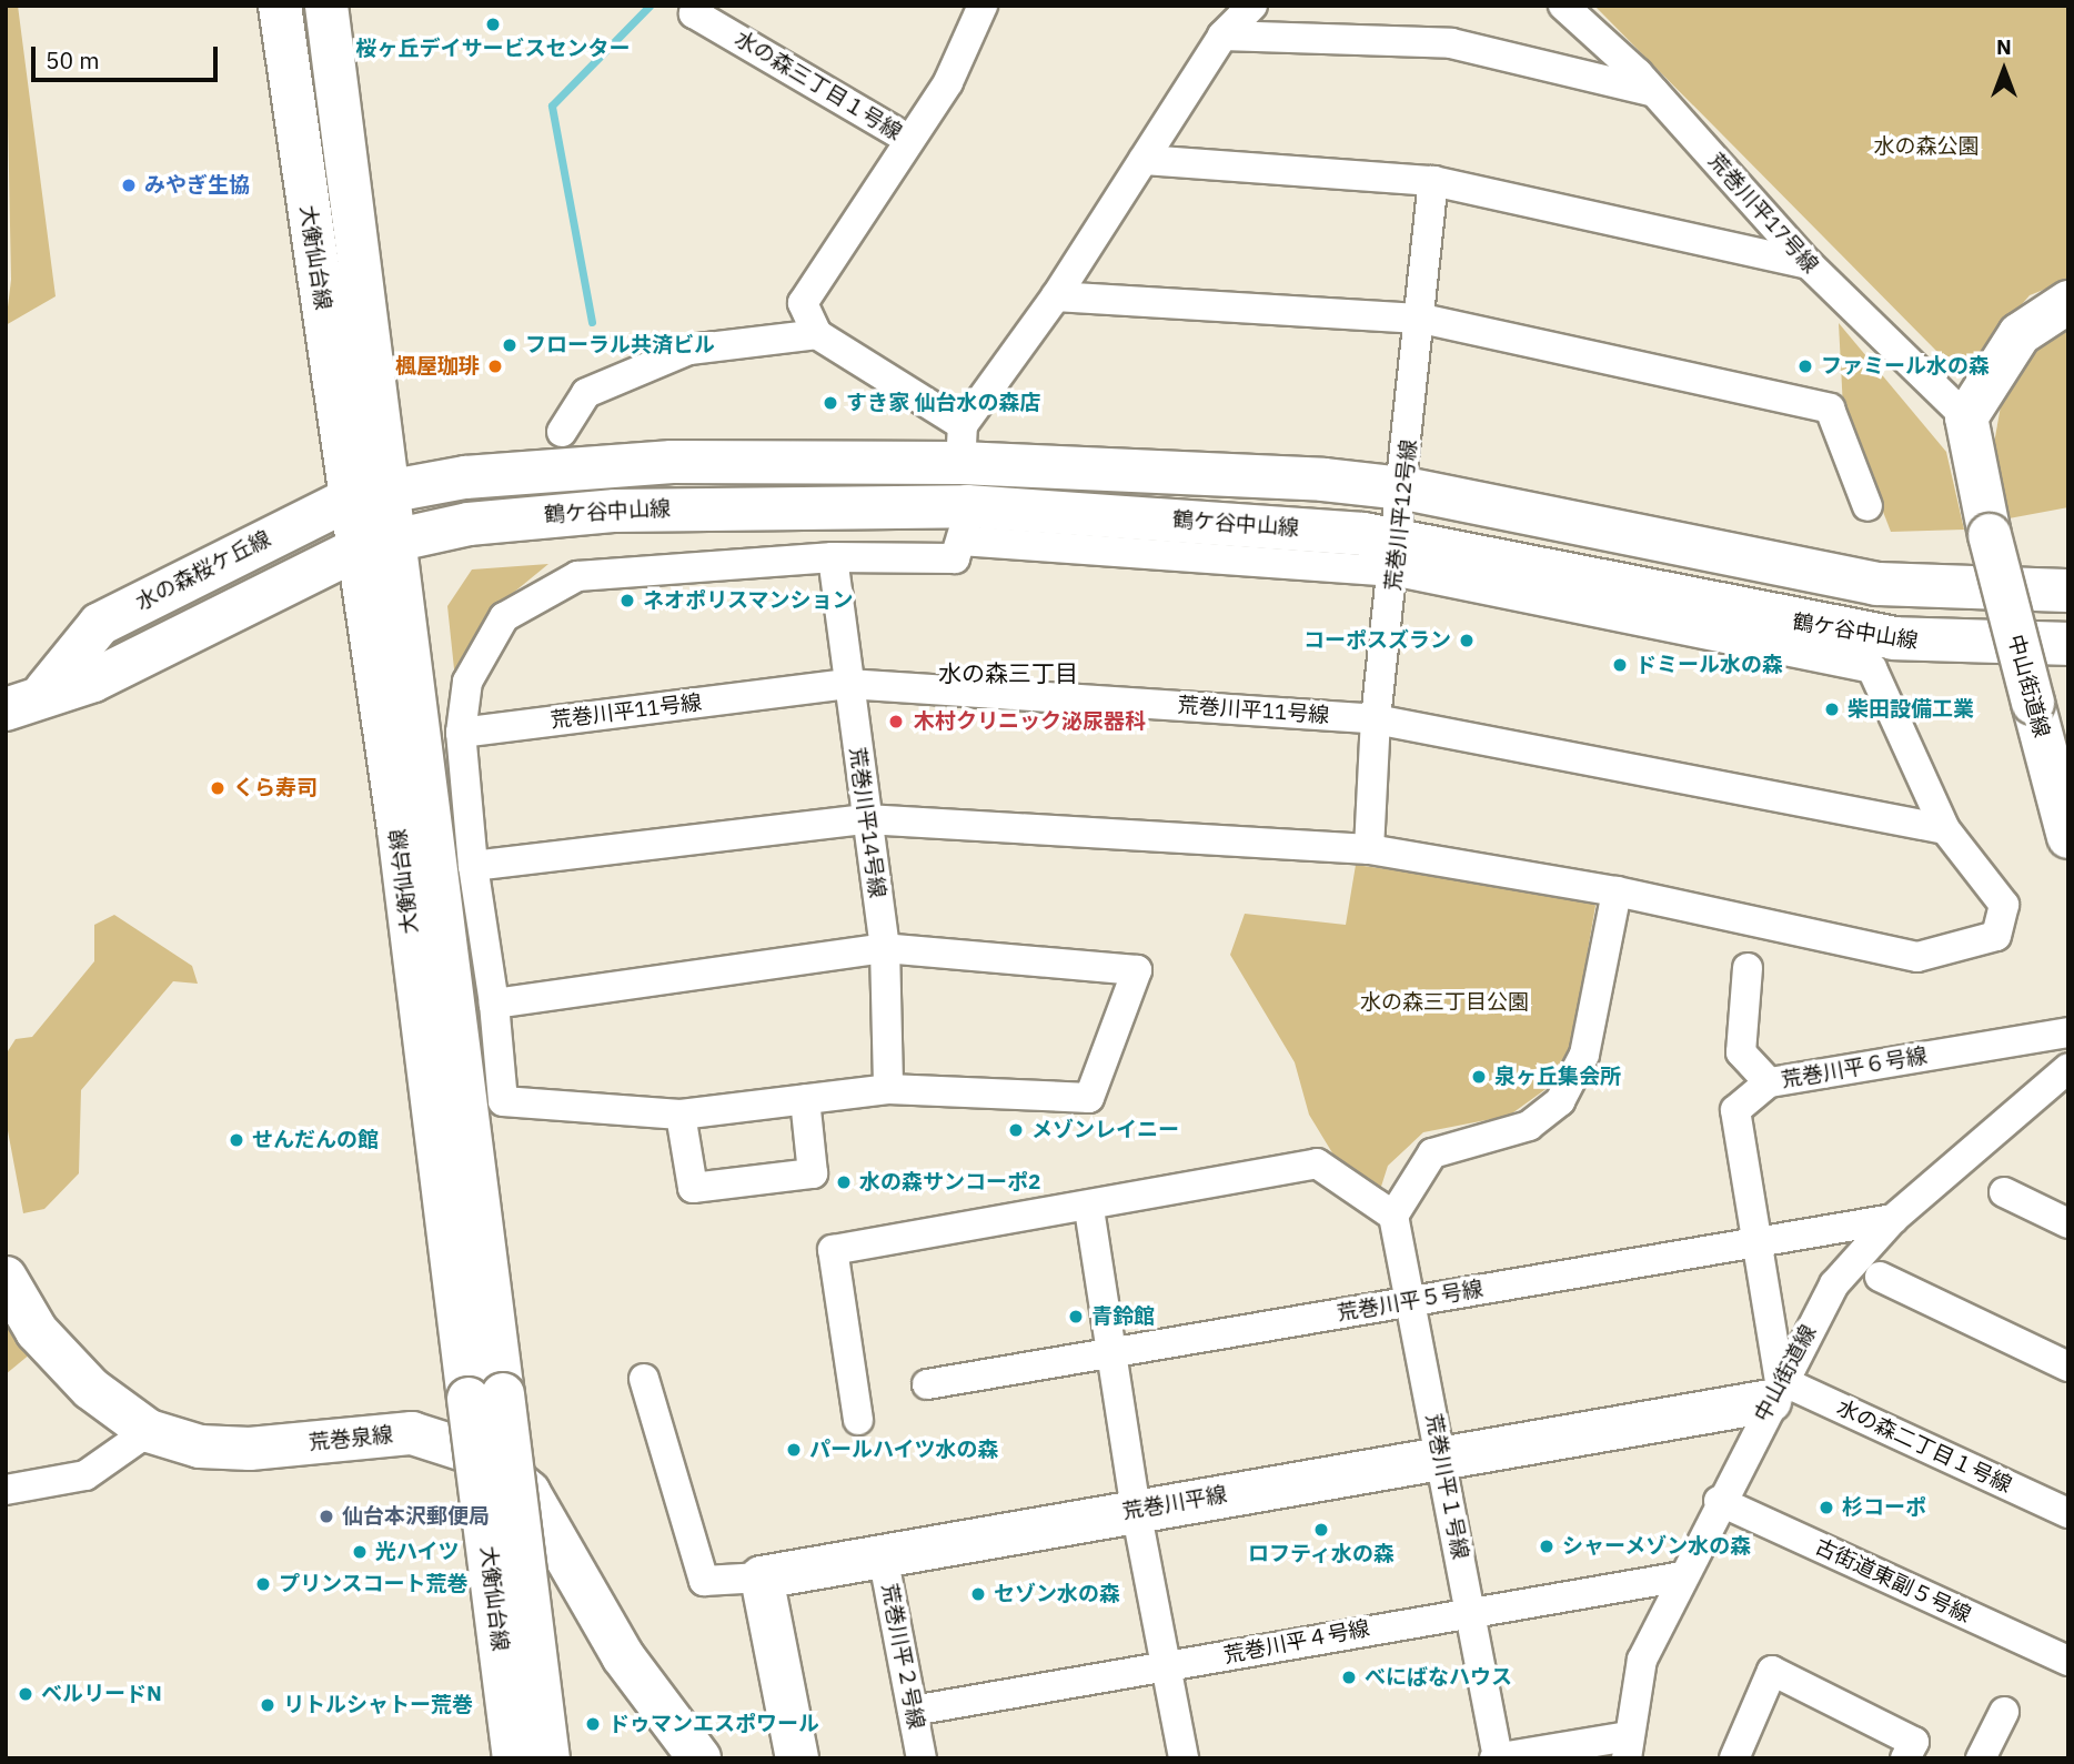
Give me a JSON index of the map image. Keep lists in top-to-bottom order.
{
  "streets": {
    "street": [
      "水の森三丁目１号線",
      "荒巻川平17号線",
      "大衡仙台線",
      "鶴ケ谷中山線",
      "荒巻川平12号線",
      "水の森桜ケ丘線",
      "中山街道線",
      "荒巻川平11号線",
      "荒巻川平14号線",
      "荒巻川平６号線",
      "荒巻川平５号線",
      "荒巻泉線",
      "水の森二丁目１号線",
      "荒巻川平１号線",
      "荒巻川平線",
      "古街道東副５号線",
      "荒巻川平４号線",
      "荒巻川平２号線"
    ]
  },
  "crossings": [
    ["荒巻川平17号線", "中山街道線"],
    ["大衡仙台線", "鶴ケ谷中山線"],
    ["大衡仙台線", "水の森桜ケ丘線"],
    ["鶴ケ谷中山線", "荒巻川平12号線"],
    ["鶴ケ谷中山線", "水の森桜ケ丘線"],
    ["荒巻川平12号線", "荒巻川平11号線"],
    ["中山街道線", "荒巻川平６号線"],
    ["中山街道線", "荒巻川平５号線"],
    ["中山街道線", "水の森二丁目１号線"],
    ["中山街道線", "荒巻川平線"],
    ["中山街道線", "古街道東副５号線"],
    ["中山街道線", "荒巻川平４号線"],
    ["荒巻川平11号線", "荒巻川平14号線"],
    ["荒巻川平６号線", "荒巻川平５号線"],
    ["荒巻川平６号線", "水の森二丁目１号線"],
    ["荒巻川平６号線", "荒巻川平線"],
    ["荒巻川平５号線", "荒巻川平１号線"],
    ["水の森二丁目１号線", "荒巻川平線"],
    ["荒巻川平１号線", "荒巻川平線"],
    ["荒巻川平１号線", "荒巻川平４号線"],
    ["荒巻川平線", "荒巻川平２号線"],
    ["荒巻川平４号線", "荒巻川平２号線"]
  ],
  "districts": ["水の森三丁目"],
  "parks": ["水の森公園", "水の森三丁目公園"],
  "places": [
    "桜ヶ丘デイサービスセンター",
    "みやぎ生協",
    "フローラル共済ビル",
    "楓屋珈琲",
    "ファミール水の森",
    "すき家 仙台水の森店",
    "ネオポリスマンション",
    "コーポスズラン",
    "ドミール水の森",
    "柴田設備工業",
    "木村クリニック泌尿器科",
    "くら寿司",
    "泉ヶ丘集会所",
    "メゾンレイニー",
    "せんだんの館",
    "水の森サンコーポ2",
    "青鈴館",
    "パールハイツ水の森",
    "杉コーポ",
    "仙台本沢郵便局",
    "ロフティ水の森",
    "シャーメゾン水の森",
    "光ハイツ",
    "プリンスコート荒巻",
    "セゾン水の森",
    "べにばなハウス",
    "ベルリードN",
    "リトルシャトー荒巻",
    "ドゥマンエスポワール"
  ],
  "scale_bar": "50 m",
  "north": "top"
}
